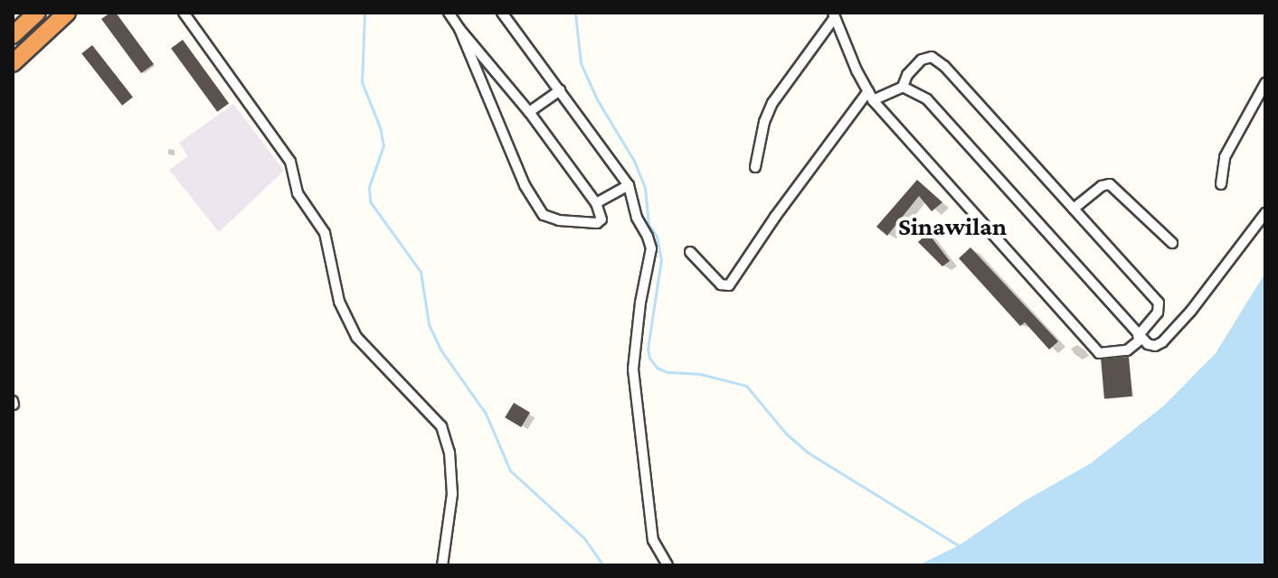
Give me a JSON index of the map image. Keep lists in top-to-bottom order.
{
  "districts": ["Sinawilan"]
}
